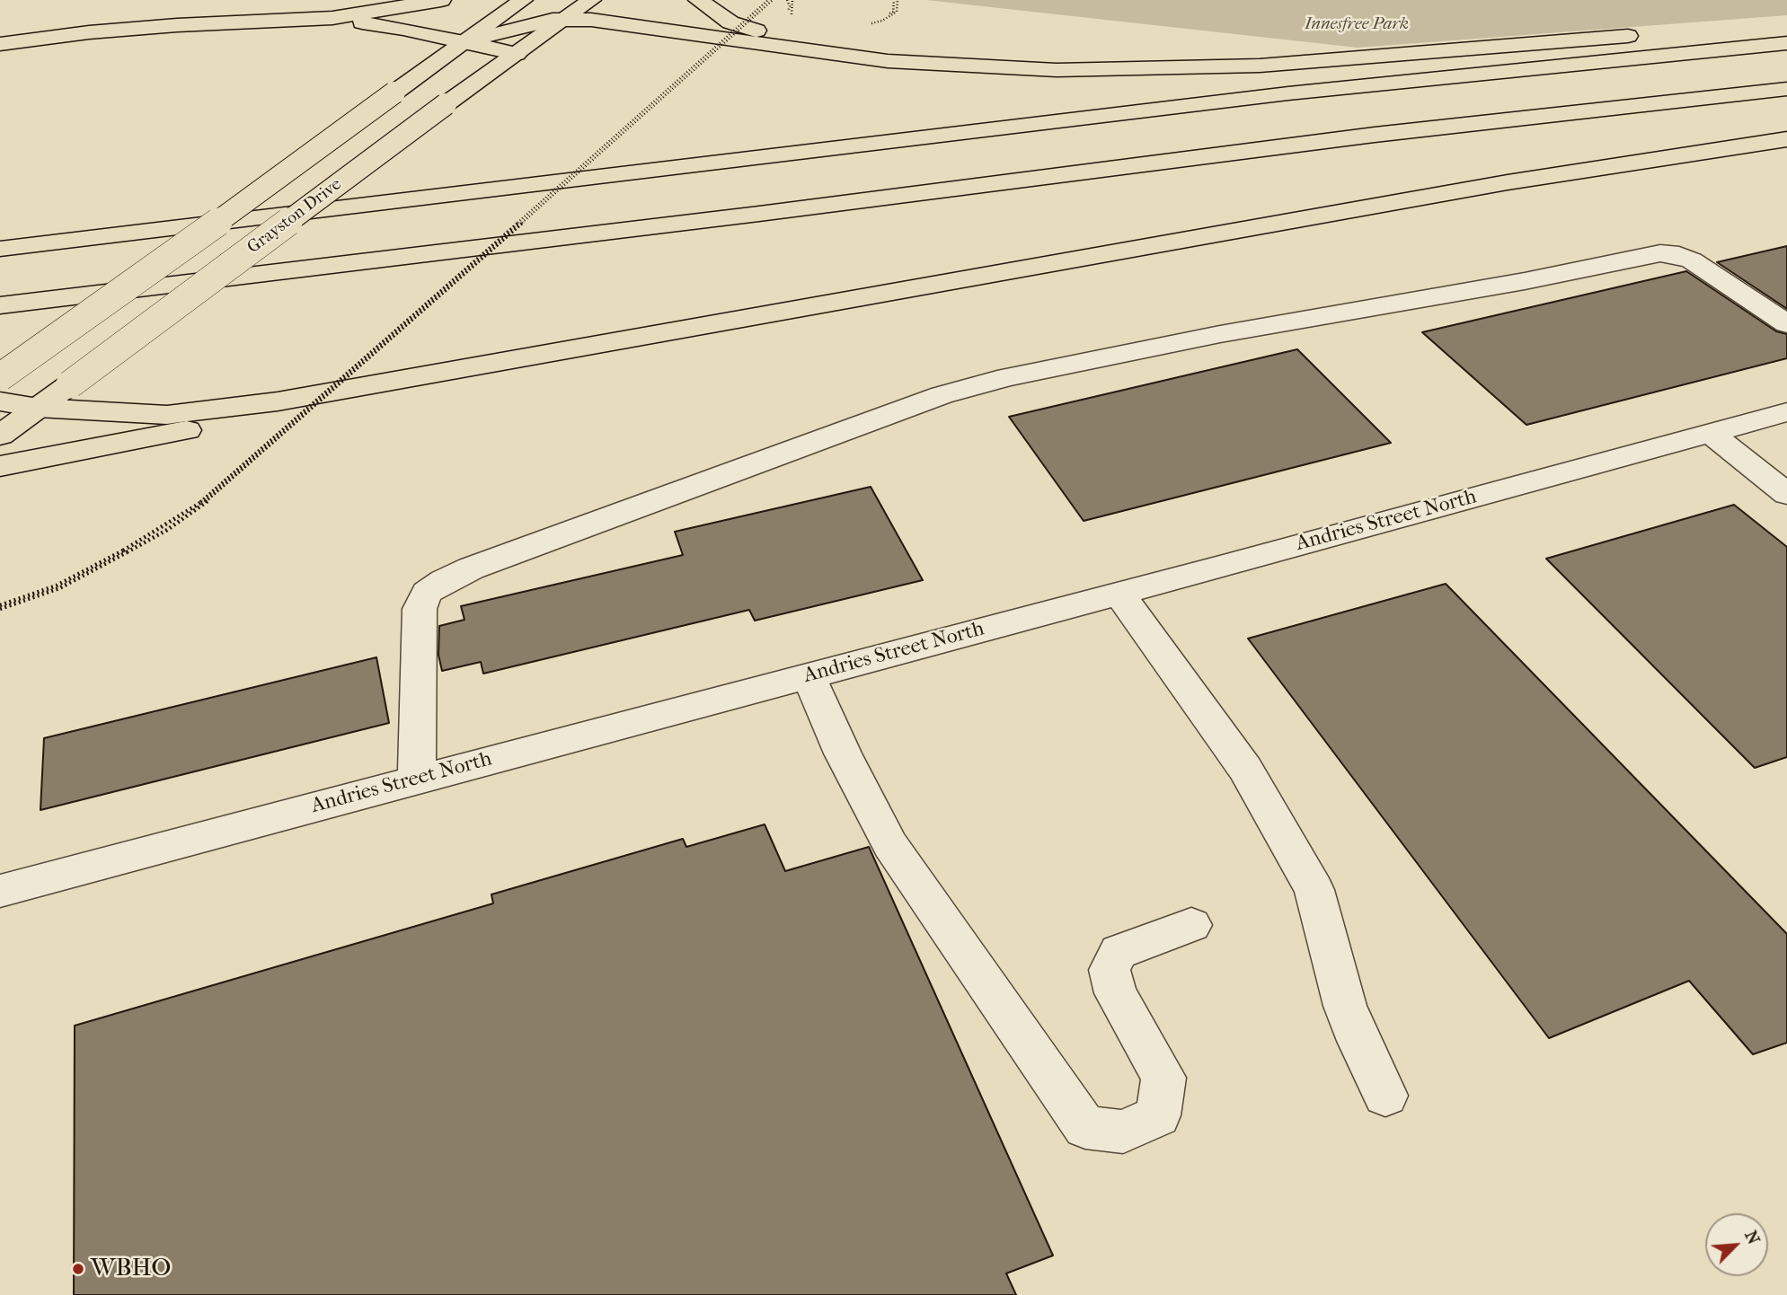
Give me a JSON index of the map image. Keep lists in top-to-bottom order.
{
  "streets": {
    "main road": ["Grayston Drive"],
    "lane": ["Andries Street North"]
  },
  "parks": ["Innesfree Park"],
  "places": ["WBHO"],
  "north": "top right"
}
